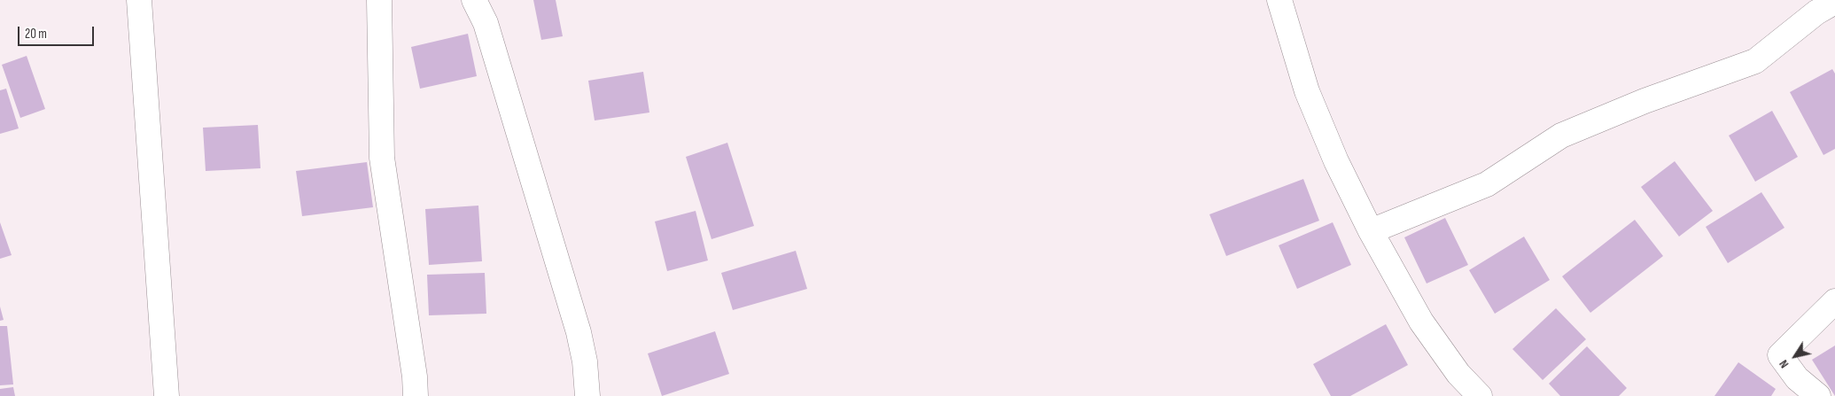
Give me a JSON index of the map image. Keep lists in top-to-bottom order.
{
  "scale_bar": "20 m",
  "north": "bottom left"
}
